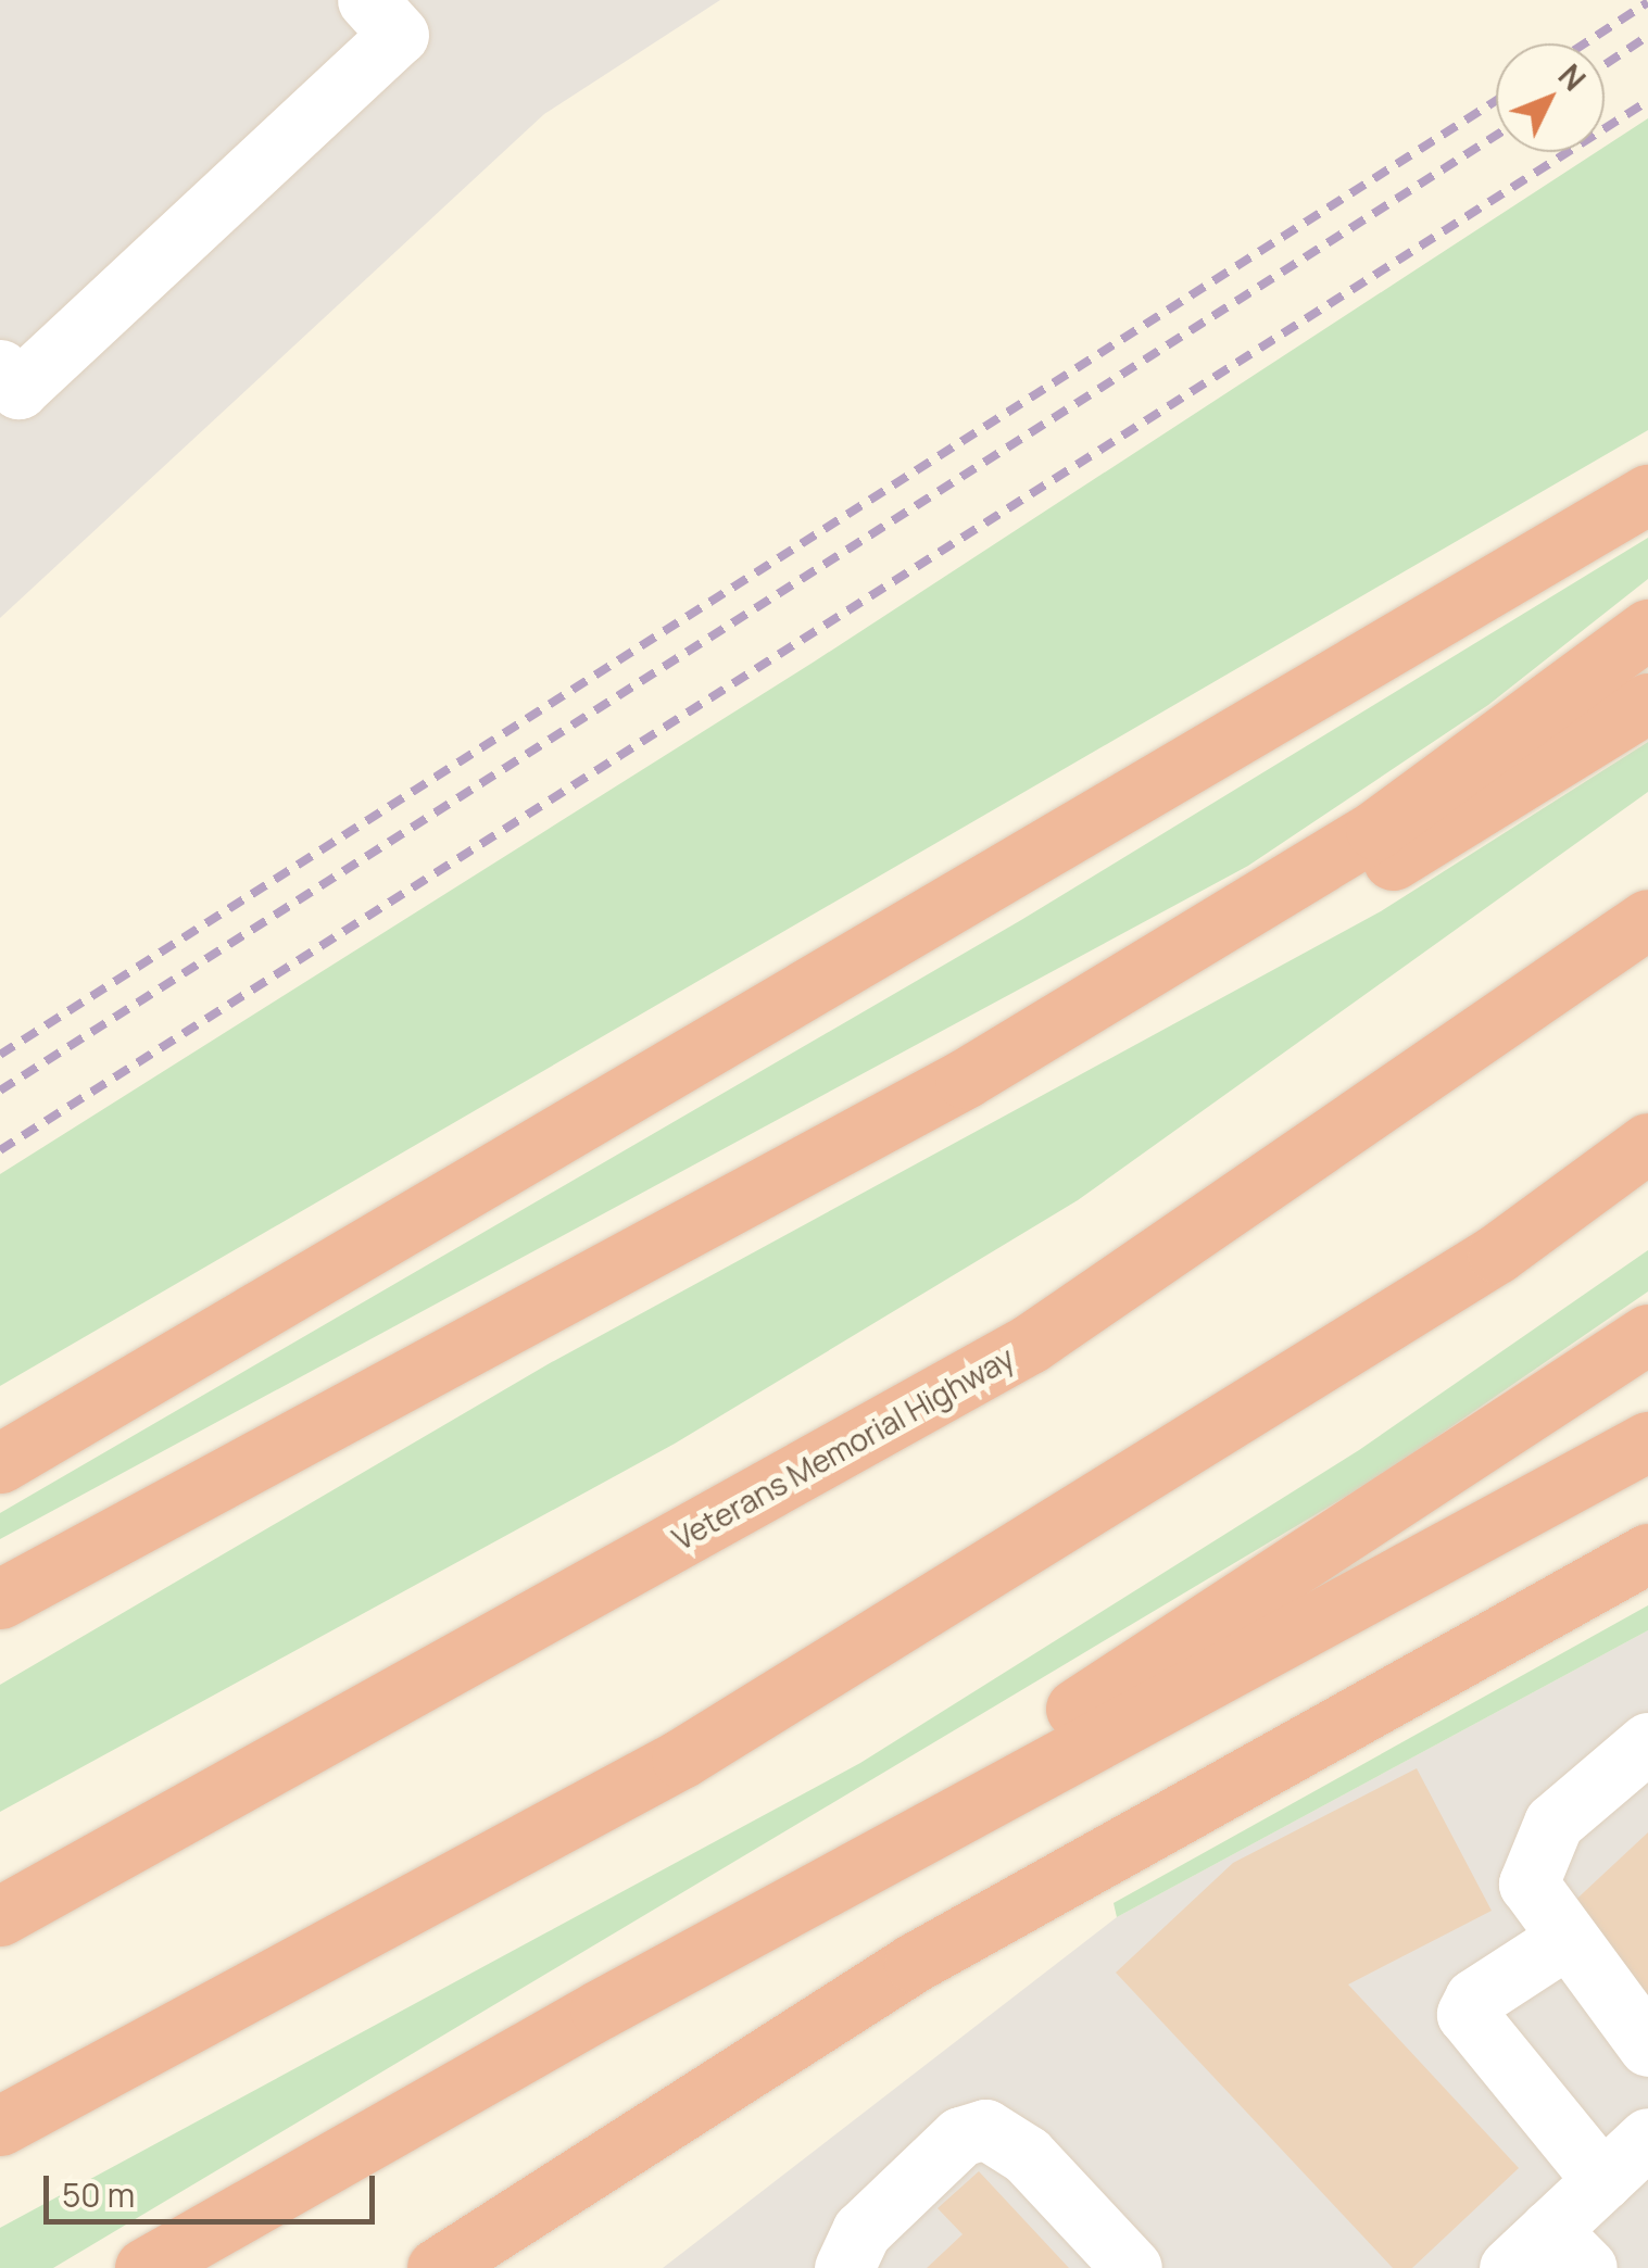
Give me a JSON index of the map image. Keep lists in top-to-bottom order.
{
  "streets": {
    "highway": ["Veterans Memorial Highway"]
  },
  "scale_bar": "50 m",
  "north": "top right"
}
